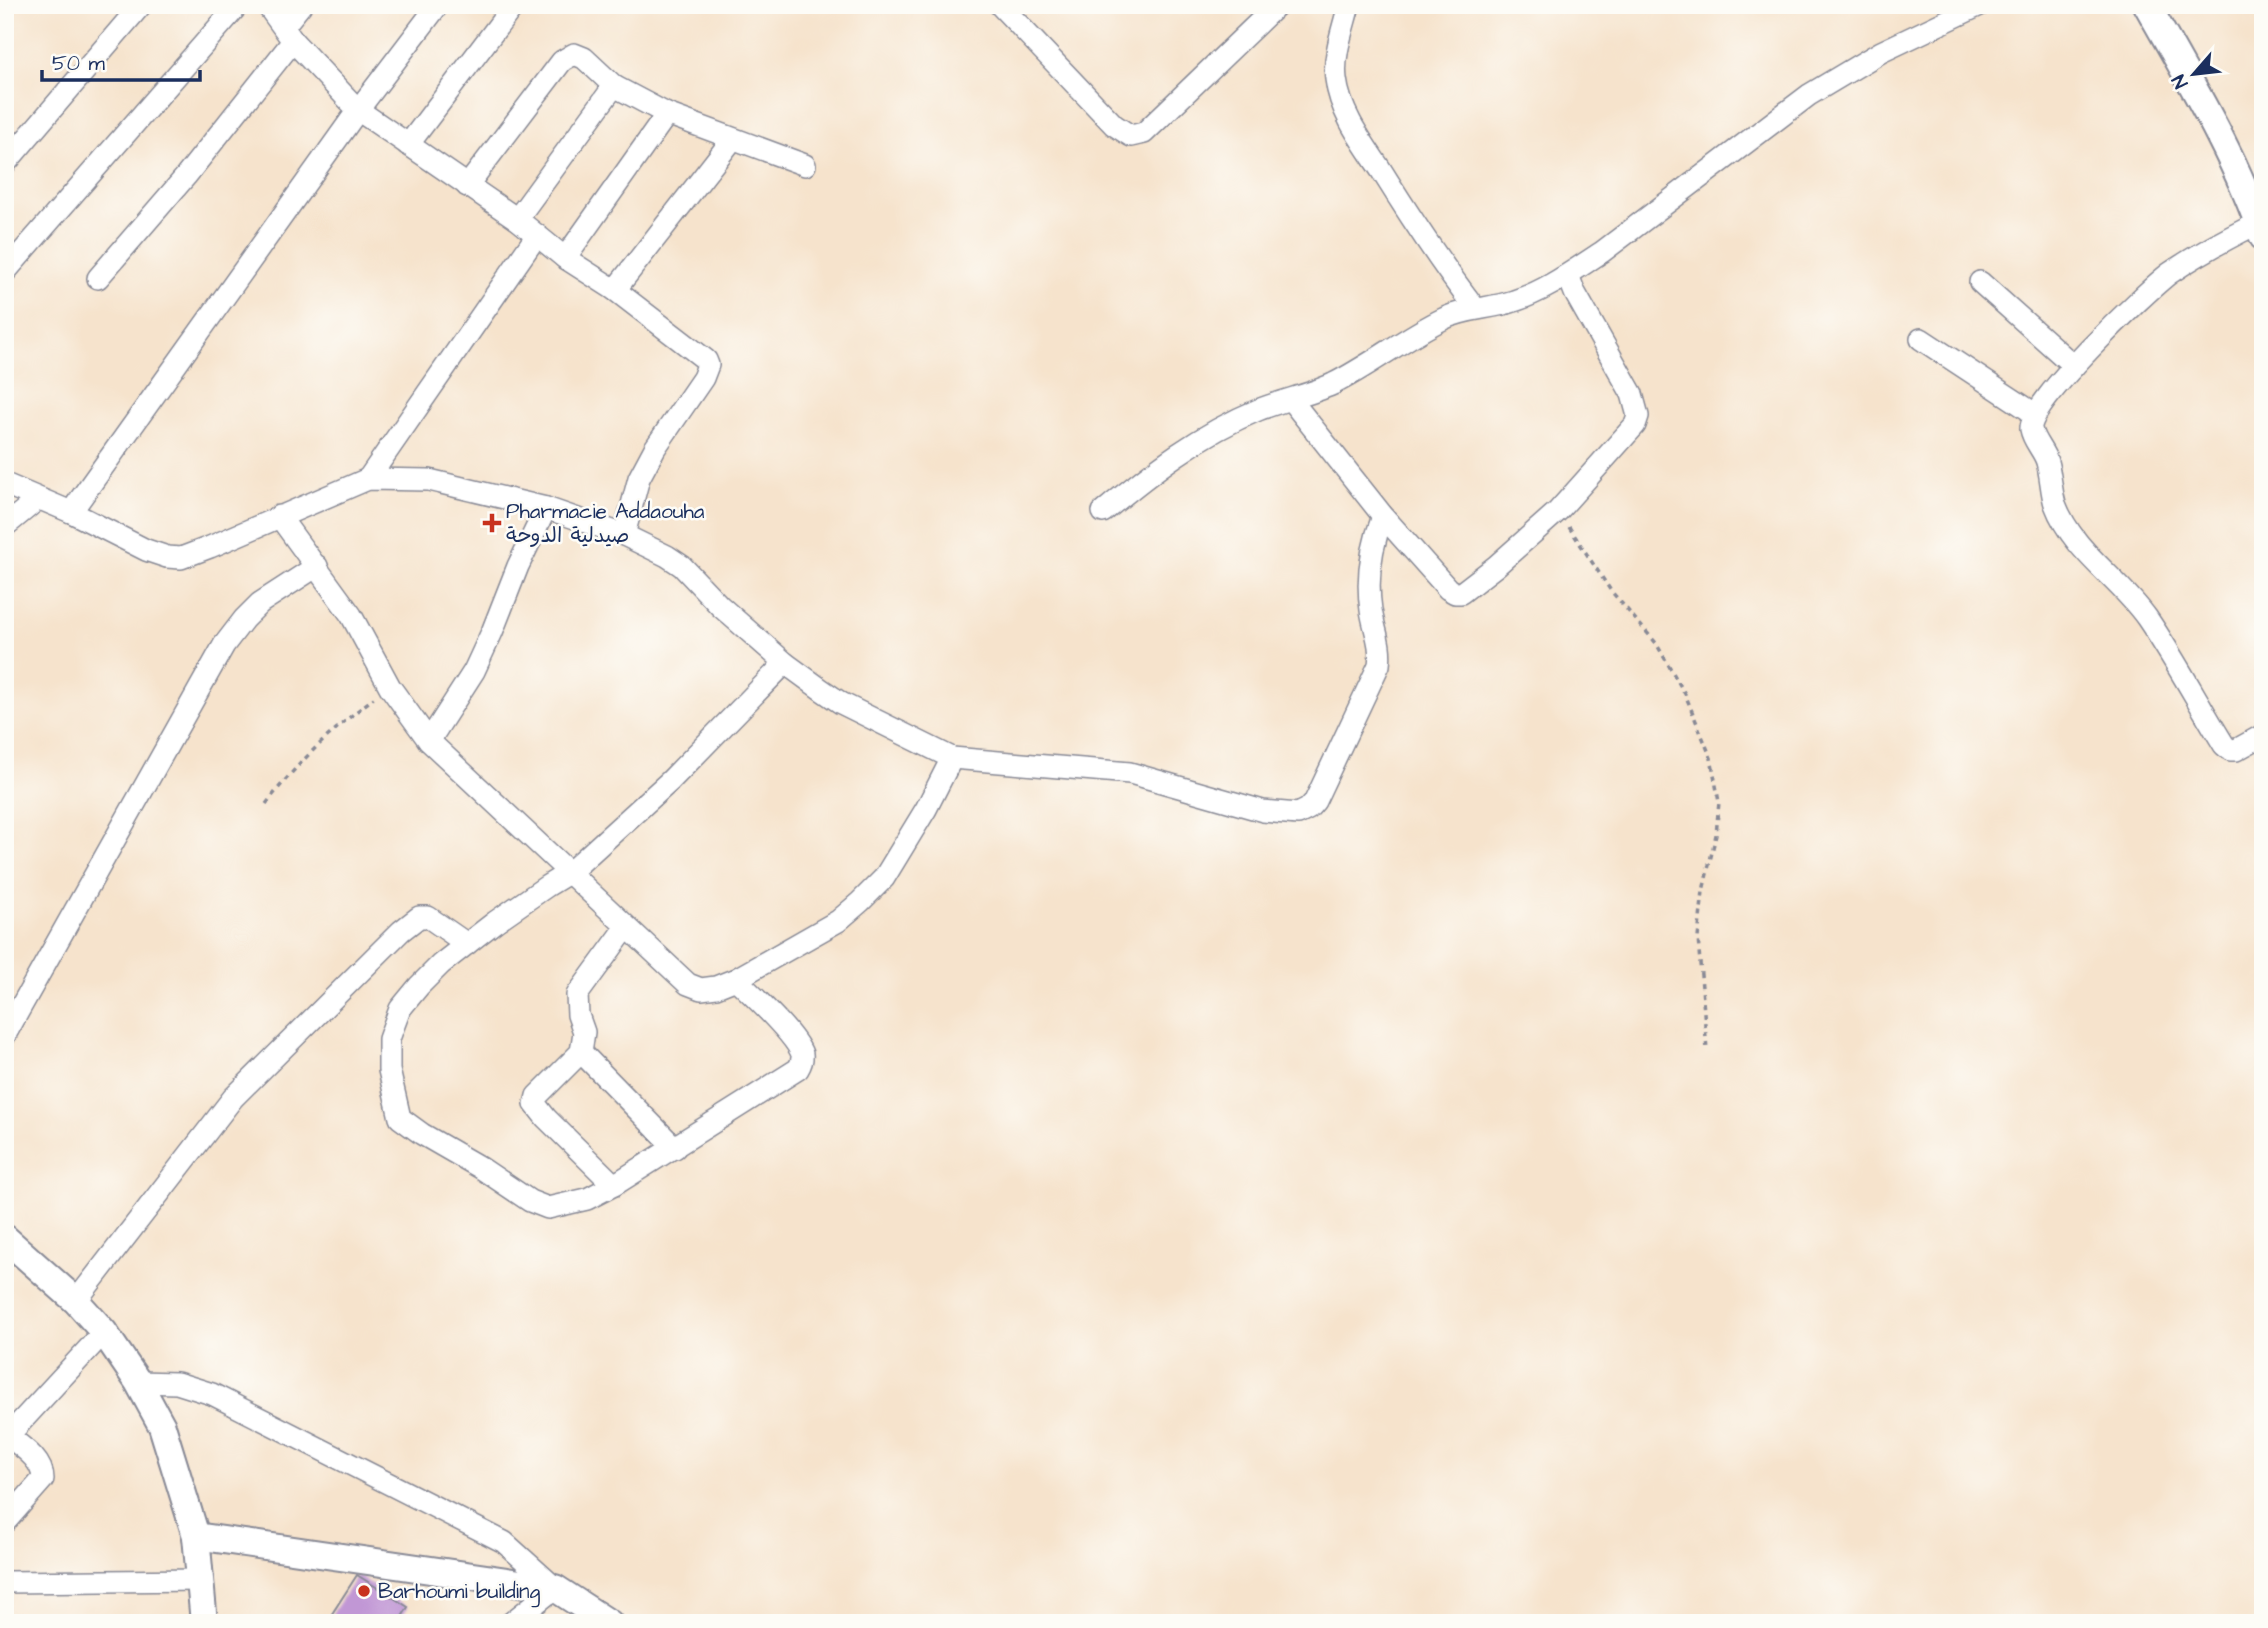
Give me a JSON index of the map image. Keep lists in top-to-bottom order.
{
  "places": {
    "health": ["Pharmacie Addaouha صيدلية الدوحة"],
    "other": ["Barhoumi building"]
  },
  "scale_bar": "50 m",
  "north": "bottom left"
}
